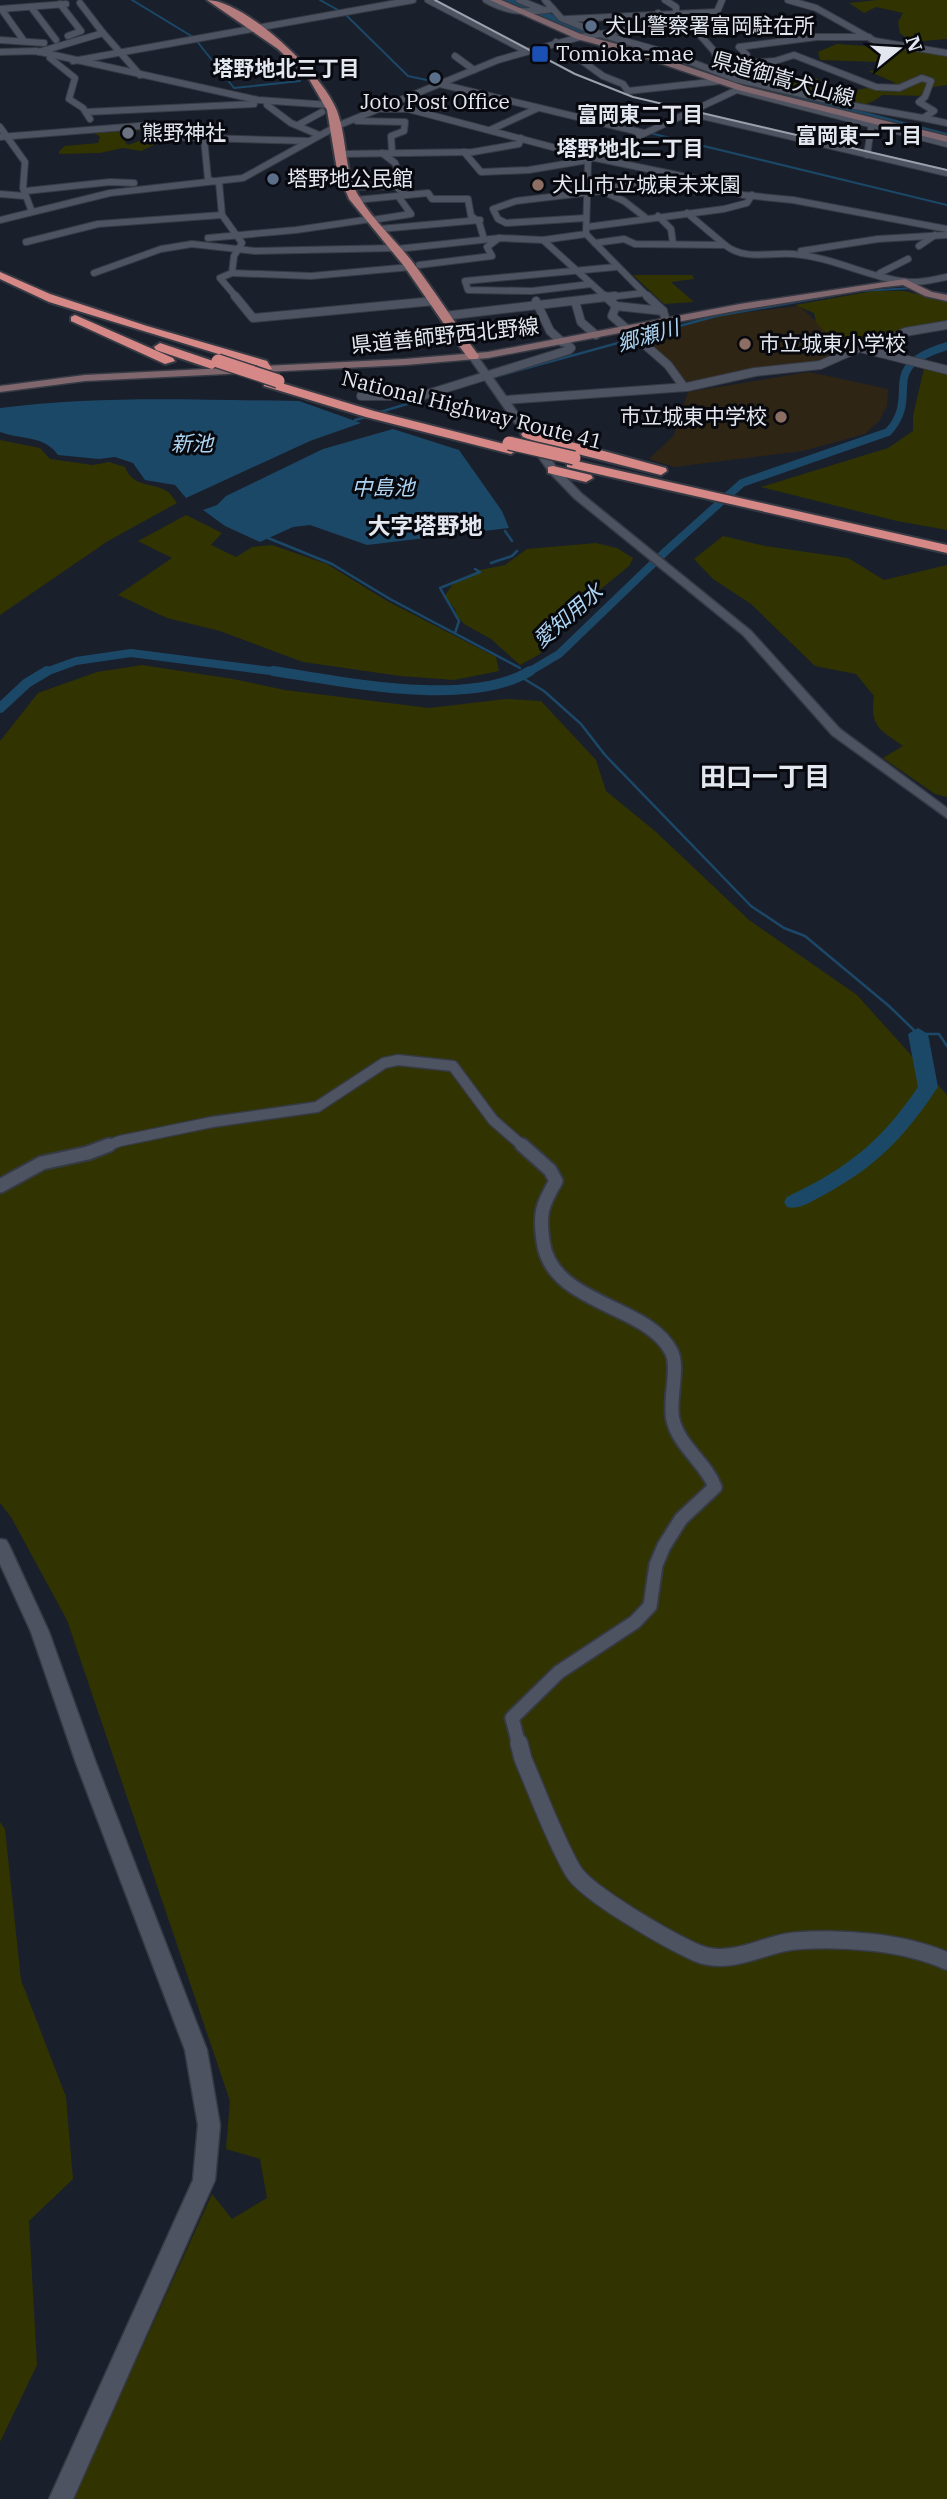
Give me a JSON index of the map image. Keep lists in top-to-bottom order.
{
  "streets": {
    "highway": ["National Highway Route 41"],
    "main road": ["県道御嵩犬山線", "県道善師野西北野線"]
  },
  "districts": [
    "塔野地北三丁目",
    "富岡東二丁目",
    "富岡東一丁目",
    "塔野地北二丁目",
    "大字塔野地",
    "田口一丁目"
  ],
  "water": [
    "郷瀬川",
    "新池",
    "中島池",
    "愛知用水"
  ],
  "places": {
    "other": [
      "犬山警察署富岡駐在所",
      "Joto Post Office",
      "熊野神社",
      "塔野地公民館",
      "犬山市立城東未来園",
      "市立城東小学校",
      "市立城東中学校"
    ],
    "transit": ["Tomioka-mae"]
  },
  "north": "right"
}
